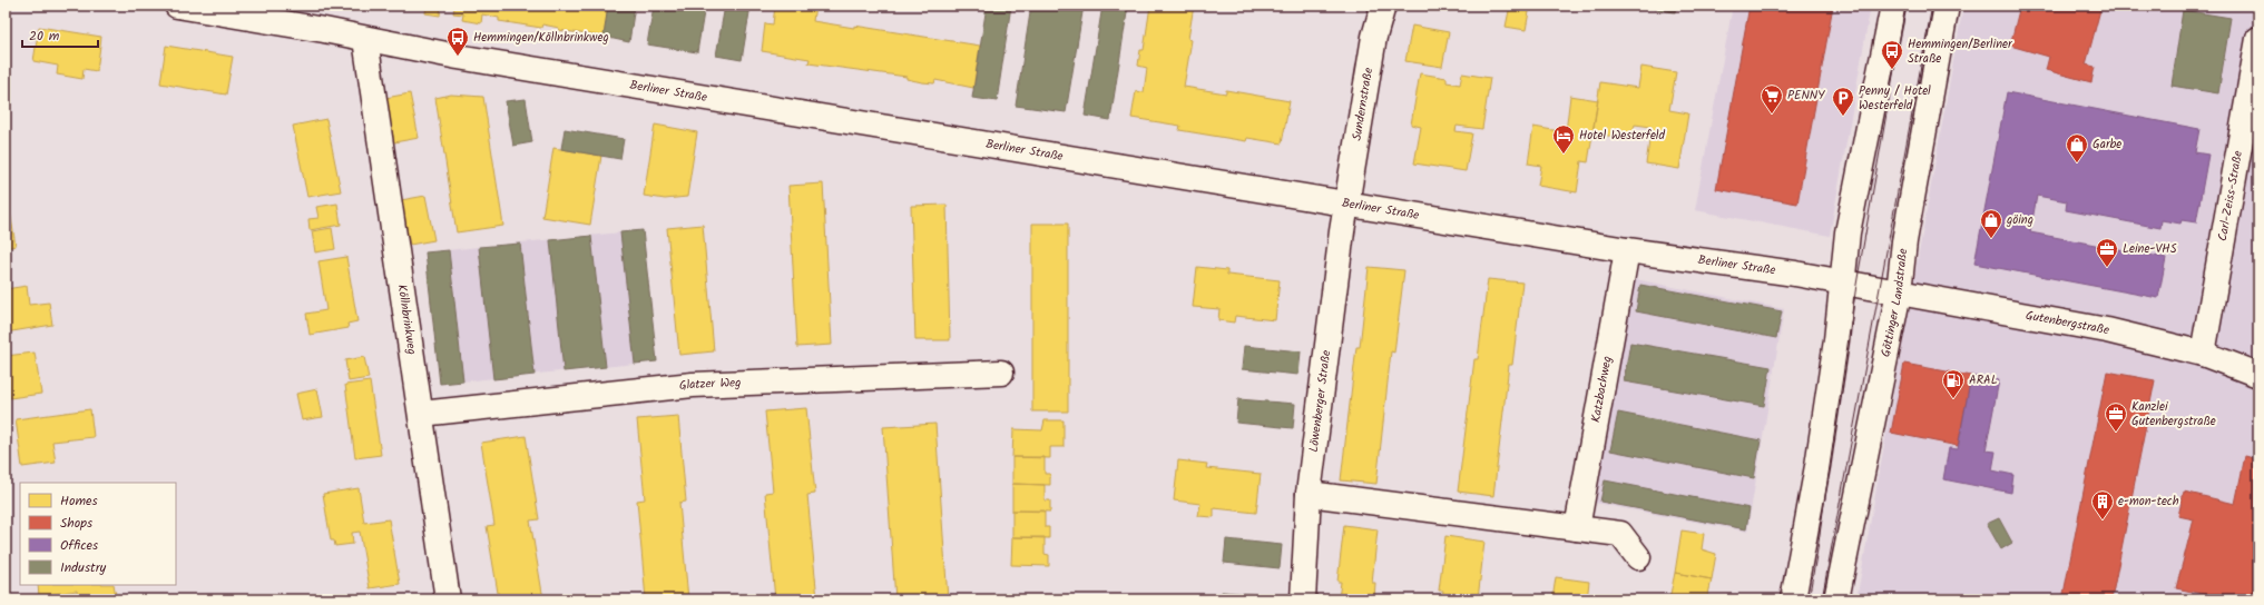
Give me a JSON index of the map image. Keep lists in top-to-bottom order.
{
  "streets": {
    "street": [
      "Berliner Straße",
      "Sundernstraße",
      "Carl-Zeiss-Straße",
      "Göttinger Landstraße",
      "Köllnbrinkweg",
      "Gutenbergstraße",
      "Glatzer Weg",
      "Katzbachweg",
      "Löwenberger Straße"
    ]
  },
  "crossings": [
    ["Berliner Straße", "Sundernstraße"],
    ["Berliner Straße", "Köllnbrinkweg"],
    ["Berliner Straße", "Gutenbergstraße"],
    ["Berliner Straße", "Katzbachweg"],
    ["Berliner Straße", "Löwenberger Straße"],
    ["Sundernstraße", "Löwenberger Straße"],
    ["Carl-Zeiss-Straße", "Gutenbergstraße"],
    ["Göttinger Landstraße", "Gutenbergstraße"],
    ["Köllnbrinkweg", "Glatzer Weg"]
  ],
  "places": {
    "bus stop": ["Hemmingen/Köllnbrinkweg", "Hemmingen/Berliner Straße"],
    "supermarket": ["PENNY"],
    "parking": ["Penny / Hotel Westerfeld"],
    "hotel": ["Hotel Westerfeld"],
    "shop": ["Garbe", "göing"],
    "office": ["Leine-VHS", "Kanzlei Gutenbergstraße"],
    "fuel station": ["ARAL"],
    "building": ["e-mon-tech"]
  },
  "legend": [
    "Homes",
    "Shops",
    "Offices",
    "Industry"
  ],
  "scale_bar": "20 m"
}
